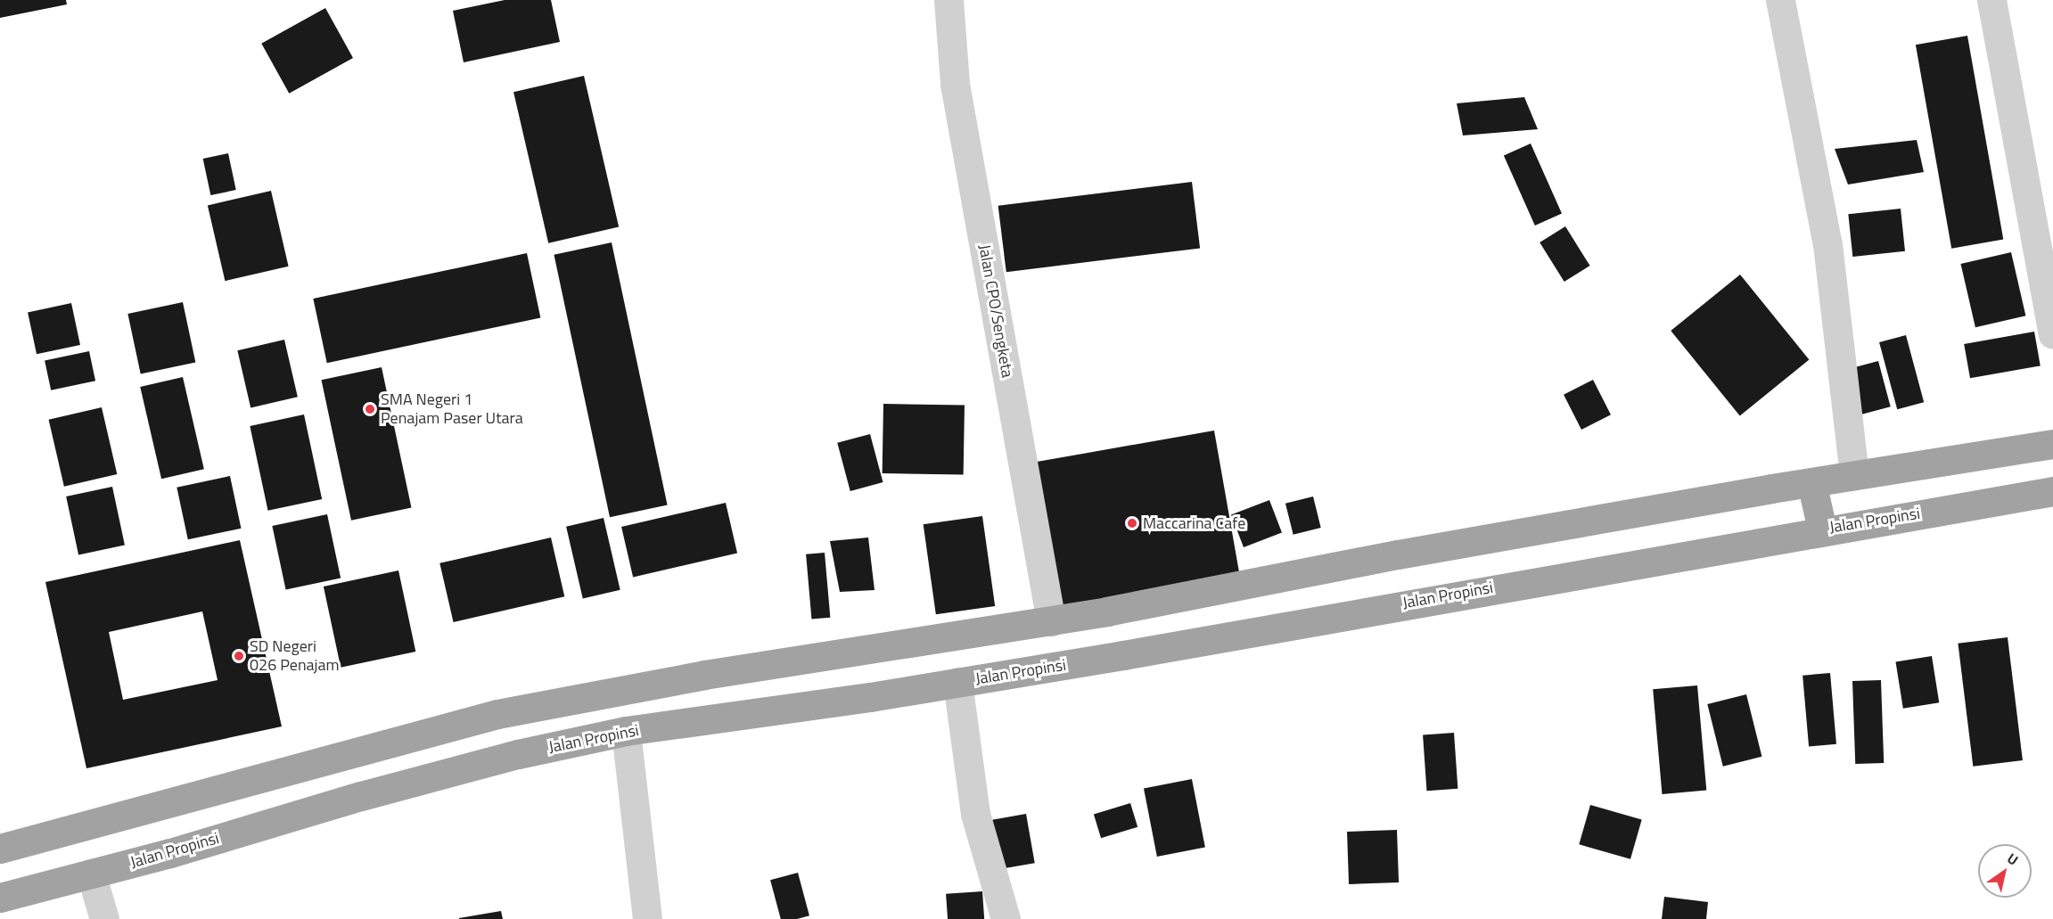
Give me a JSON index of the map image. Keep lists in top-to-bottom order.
{
  "streets": {
    "highway": ["Jalan Propinsi"],
    "street": ["Jalan CPO/Sengketa"]
  },
  "places": ["SMA Negeri 1 Penajam Paser Utara", "Maccarina Cafe", "SD Negeri 026 Penajam"],
  "north": "top right"
}
